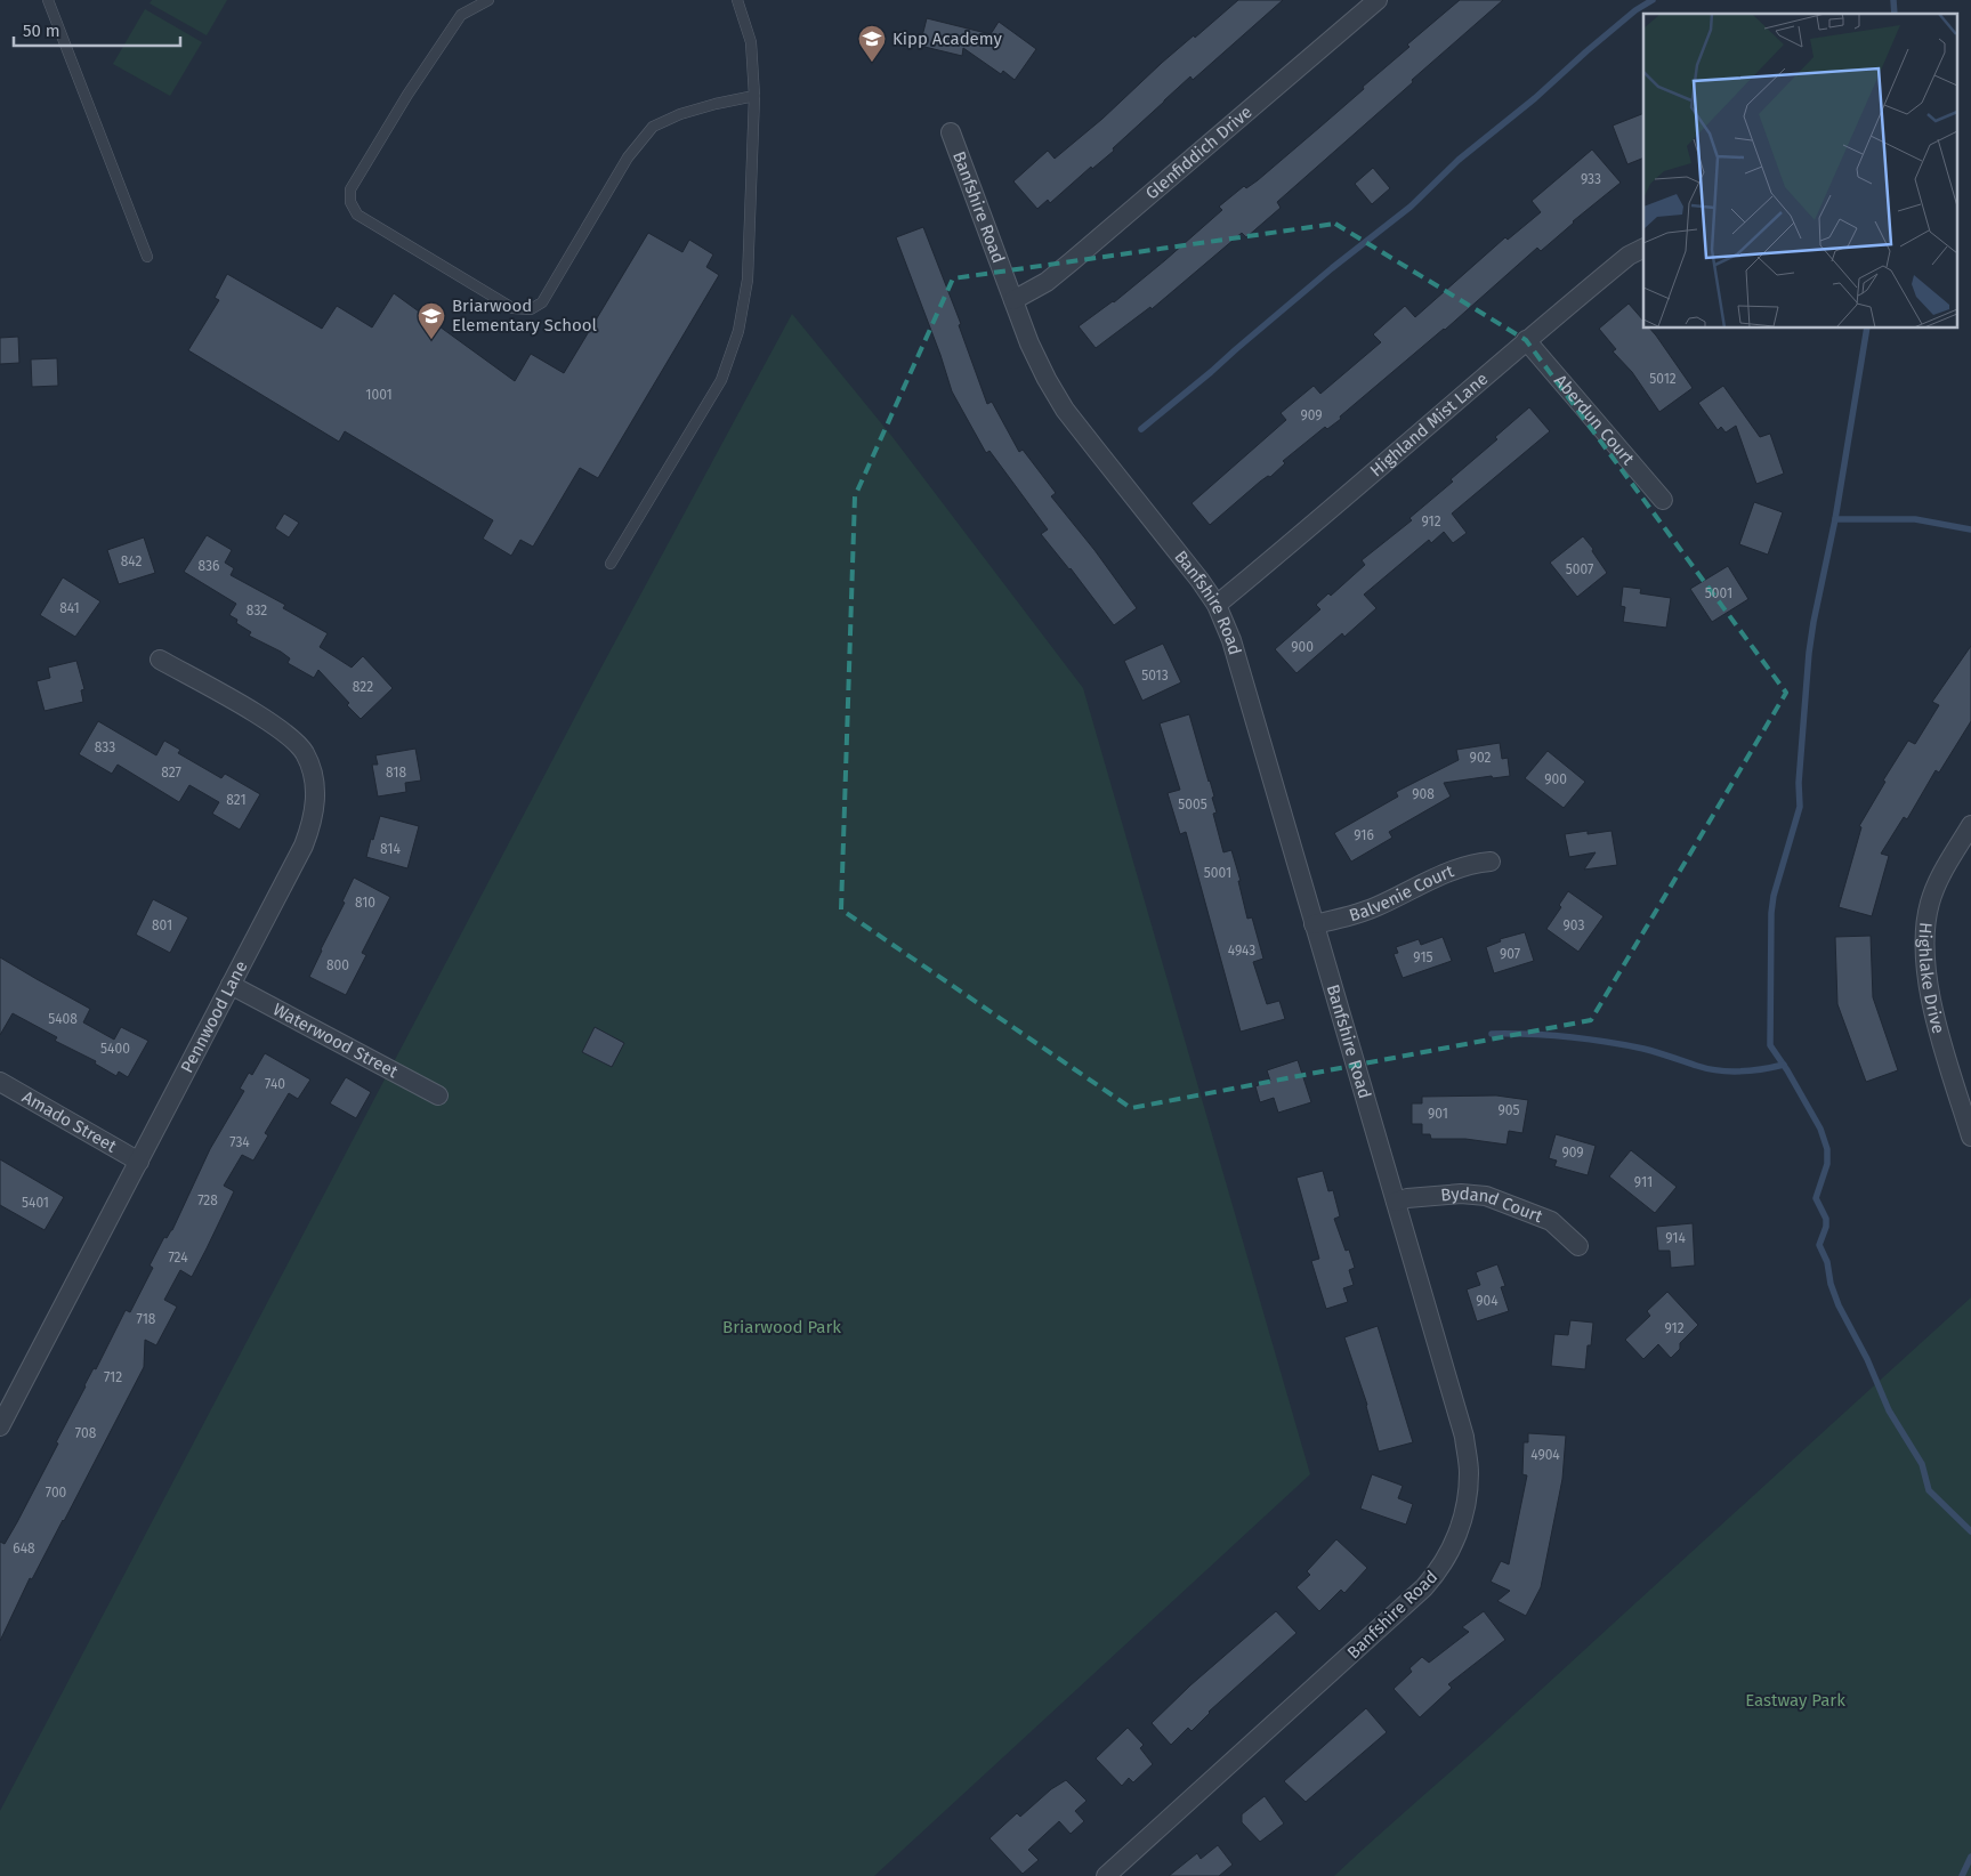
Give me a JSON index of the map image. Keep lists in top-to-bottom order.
{
  "streets": {
    "street": [
      "Glenfiddich Drive",
      "Banfshire Road",
      "Aberdun Court",
      "Highland Mist Lane",
      "Balvenie Court",
      "Highlake Drive",
      "Pennwood Lane",
      "Waterwood Street",
      "Amado Street",
      "Bydand Court"
    ]
  },
  "crossings": [
    ["Glenfiddich Drive", "Banfshire Road"],
    ["Banfshire Road", "Highland Mist Lane"],
    ["Banfshire Road", "Balvenie Court"],
    ["Banfshire Road", "Bydand Court"],
    ["Aberdun Court", "Highland Mist Lane"],
    ["Pennwood Lane", "Waterwood Street"],
    ["Pennwood Lane", "Amado Street"]
  ],
  "parks": ["Briarwood Park", "Eastway Park"],
  "places": {
    "school or university": ["Kipp Academy", "Briarwood Elementary School"]
  },
  "house_numbers": [
    "933",
    "5012",
    "1001",
    "909",
    "912",
    "842",
    "836",
    "5007",
    "5001",
    "841",
    "832",
    "900",
    "5013",
    "822",
    "833",
    "902",
    "827",
    "818",
    "900",
    "908",
    "821",
    "5005",
    "916",
    "814",
    "5001",
    "810",
    "801",
    "903",
    "4943",
    "907",
    "915",
    "800",
    "5408",
    "5400",
    "740",
    "905",
    "901",
    "734",
    "909",
    "911",
    "728",
    "5401",
    "914",
    "724",
    "904",
    "718",
    "912",
    "712",
    "708",
    "4904",
    "700",
    "648"
  ],
  "scale_bar": "50 m"
}
